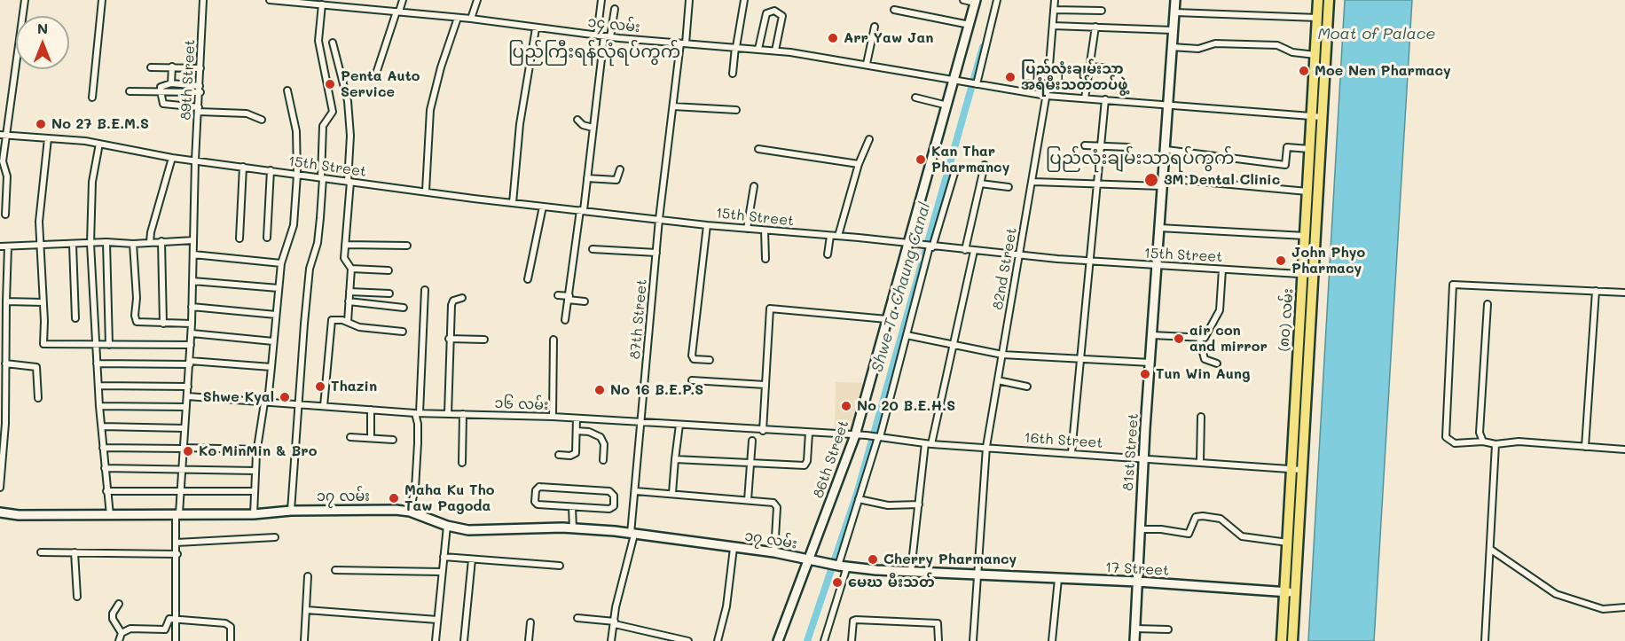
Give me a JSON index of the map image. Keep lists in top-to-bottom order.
{
  "streets": {
    "main road": ["(၈၀) လမ်း"],
    "street": [
      "၁၄ လမ်း",
      "89th Street",
      "15th Street",
      "82nd Street",
      "87th Street",
      "၁၆ လမ်း",
      "16th Street",
      "81st Street",
      "86th Street",
      "၁၇ လမ်း",
      "17 Street"
    ]
  },
  "crossings": [
    ["၁၄ လမ်း", "82nd Street"],
    ["၁၄ လမ်း", "87th Street"],
    ["၁၄ လမ်း", "(၈၀) လမ်း"],
    ["၁၄ လမ်း", "81st Street"],
    ["၁၄ လမ်း", "86th Street"],
    ["89th Street", "15th Street"],
    ["89th Street", "၁၆ လမ်း"],
    ["89th Street", "၁၇ လမ်း"],
    ["15th Street", "82nd Street"],
    ["15th Street", "87th Street"],
    ["15th Street", "(၈၀) လမ်း"],
    ["15th Street", "81st Street"],
    ["15th Street", "86th Street"],
    ["82nd Street", "16th Street"],
    ["82nd Street", "17 Street"],
    ["87th Street", "၁၆ လမ်း"],
    ["87th Street", "၁၇ လမ်း"],
    ["(၈၀) လမ်း", "16th Street"],
    ["(၈၀) လမ်း", "17 Street"],
    ["၁၆ လမ်း", "16th Street"],
    ["၁၆ လမ်း", "86th Street"],
    ["16th Street", "81st Street"],
    ["16th Street", "86th Street"],
    ["81st Street", "17 Street"],
    ["86th Street", "၁၇ လမ်း"],
    ["၁၇ လမ်း", "17 Street"]
  ],
  "districts": ["ပြည်ကြီးရန်လုံရပ်ကွက်", "ပြည်လုံးချမ်းသာရပ်ကွက်"],
  "water": ["Moat of Palace", "Shwe Ta Chaung Canal"],
  "places": [
    "Arr Yaw Jan",
    "Moe Nen Pharmacy",
    "ပြည်လုံးချမ်းသာ အရံမီးသတ်တပ်ဖွဲ့",
    "Penta Auto Service",
    "No 27 B.E.M.S",
    "Kan Thar Pharmancy",
    "3M Dental Clinic",
    "John Phyo Pharmacy",
    "air con and mirror",
    "Tun Win Aung",
    "Thazin",
    "No 16 B.E.P.S",
    "Shwe Kyal",
    "No 20 B.E.H.S",
    "Ko MinMin & Bro",
    "Maha Ku Tho Taw Pagoda",
    "Cherry Pharmancy",
    "မေဃ မီးသတ်"
  ],
  "north": "top"
}
